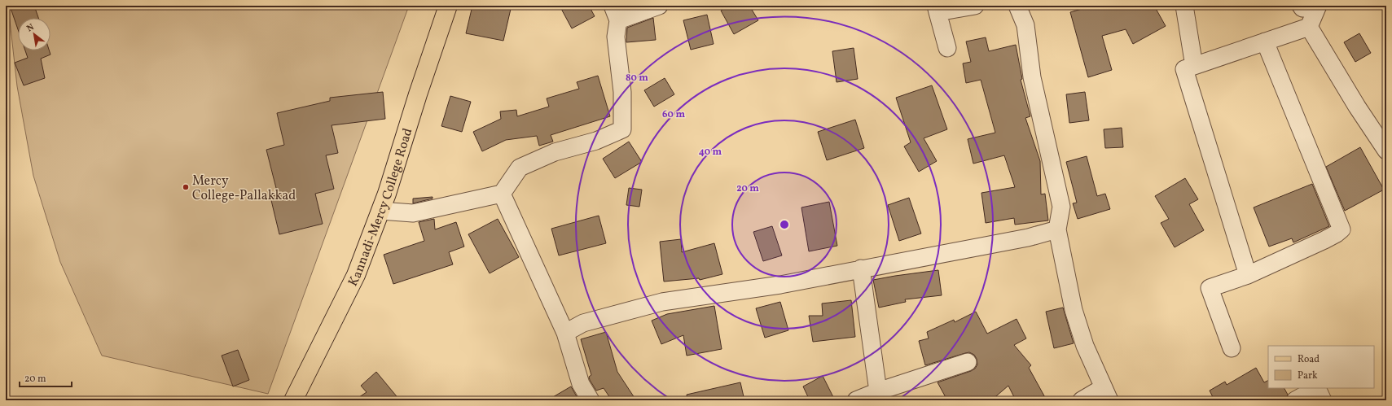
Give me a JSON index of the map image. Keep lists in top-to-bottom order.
{
  "streets": {
    "main road": ["Kannadi-Mercy College Road"]
  },
  "places": ["Mercy College-Pallakkad"],
  "legend": ["Road", "Park"],
  "scale_bar": "20 m",
  "north": "top left",
  "rings": [
    "80 m",
    "60 m",
    "40 m",
    "20 m"
  ]
}
